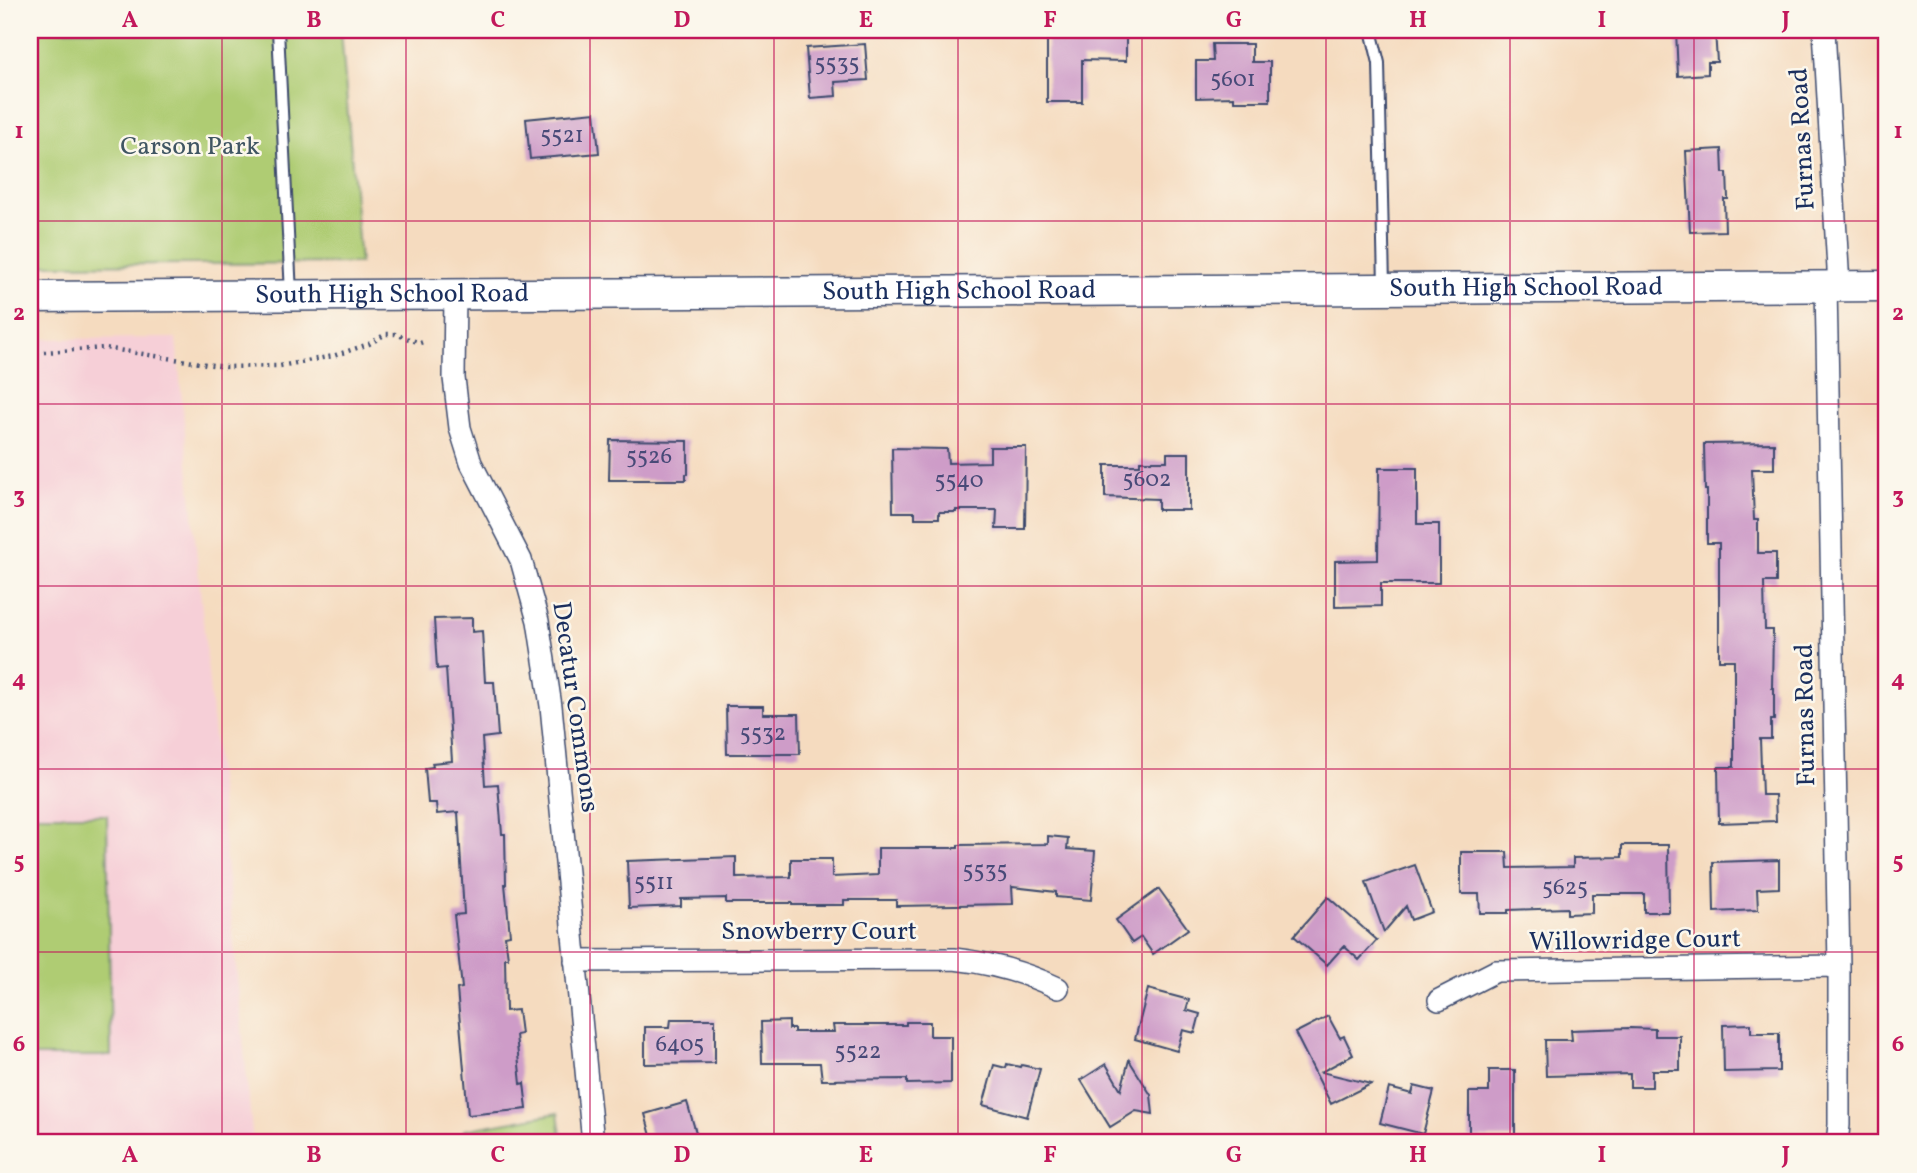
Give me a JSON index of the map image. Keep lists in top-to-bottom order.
{
  "streets": {
    "main road": ["South High School Road"],
    "street": [
      "Furnas Road",
      "Decatur Commons",
      "Snowberry Court",
      "Willowridge Court"
    ]
  },
  "crossings": [
    ["Furnas Road", "South High School Road"],
    ["Furnas Road", "Willowridge Court"],
    ["South High School Road", "Decatur Commons"],
    ["Decatur Commons", "Snowberry Court"]
  ],
  "parks": ["Carson Park"],
  "house_numbers": [
    "5535",
    "5601",
    "5521",
    "5526",
    "5602",
    "5540",
    "5532",
    "5535",
    "5511",
    "5625",
    "6405",
    "5522"
  ],
  "grid": {
    "columns": [
      "A",
      "B",
      "C",
      "D",
      "E",
      "F",
      "G",
      "H",
      "I",
      "J"
    ],
    "rows": [
      "1",
      "2",
      "3",
      "4",
      "5",
      "6"
    ]
  }
}
